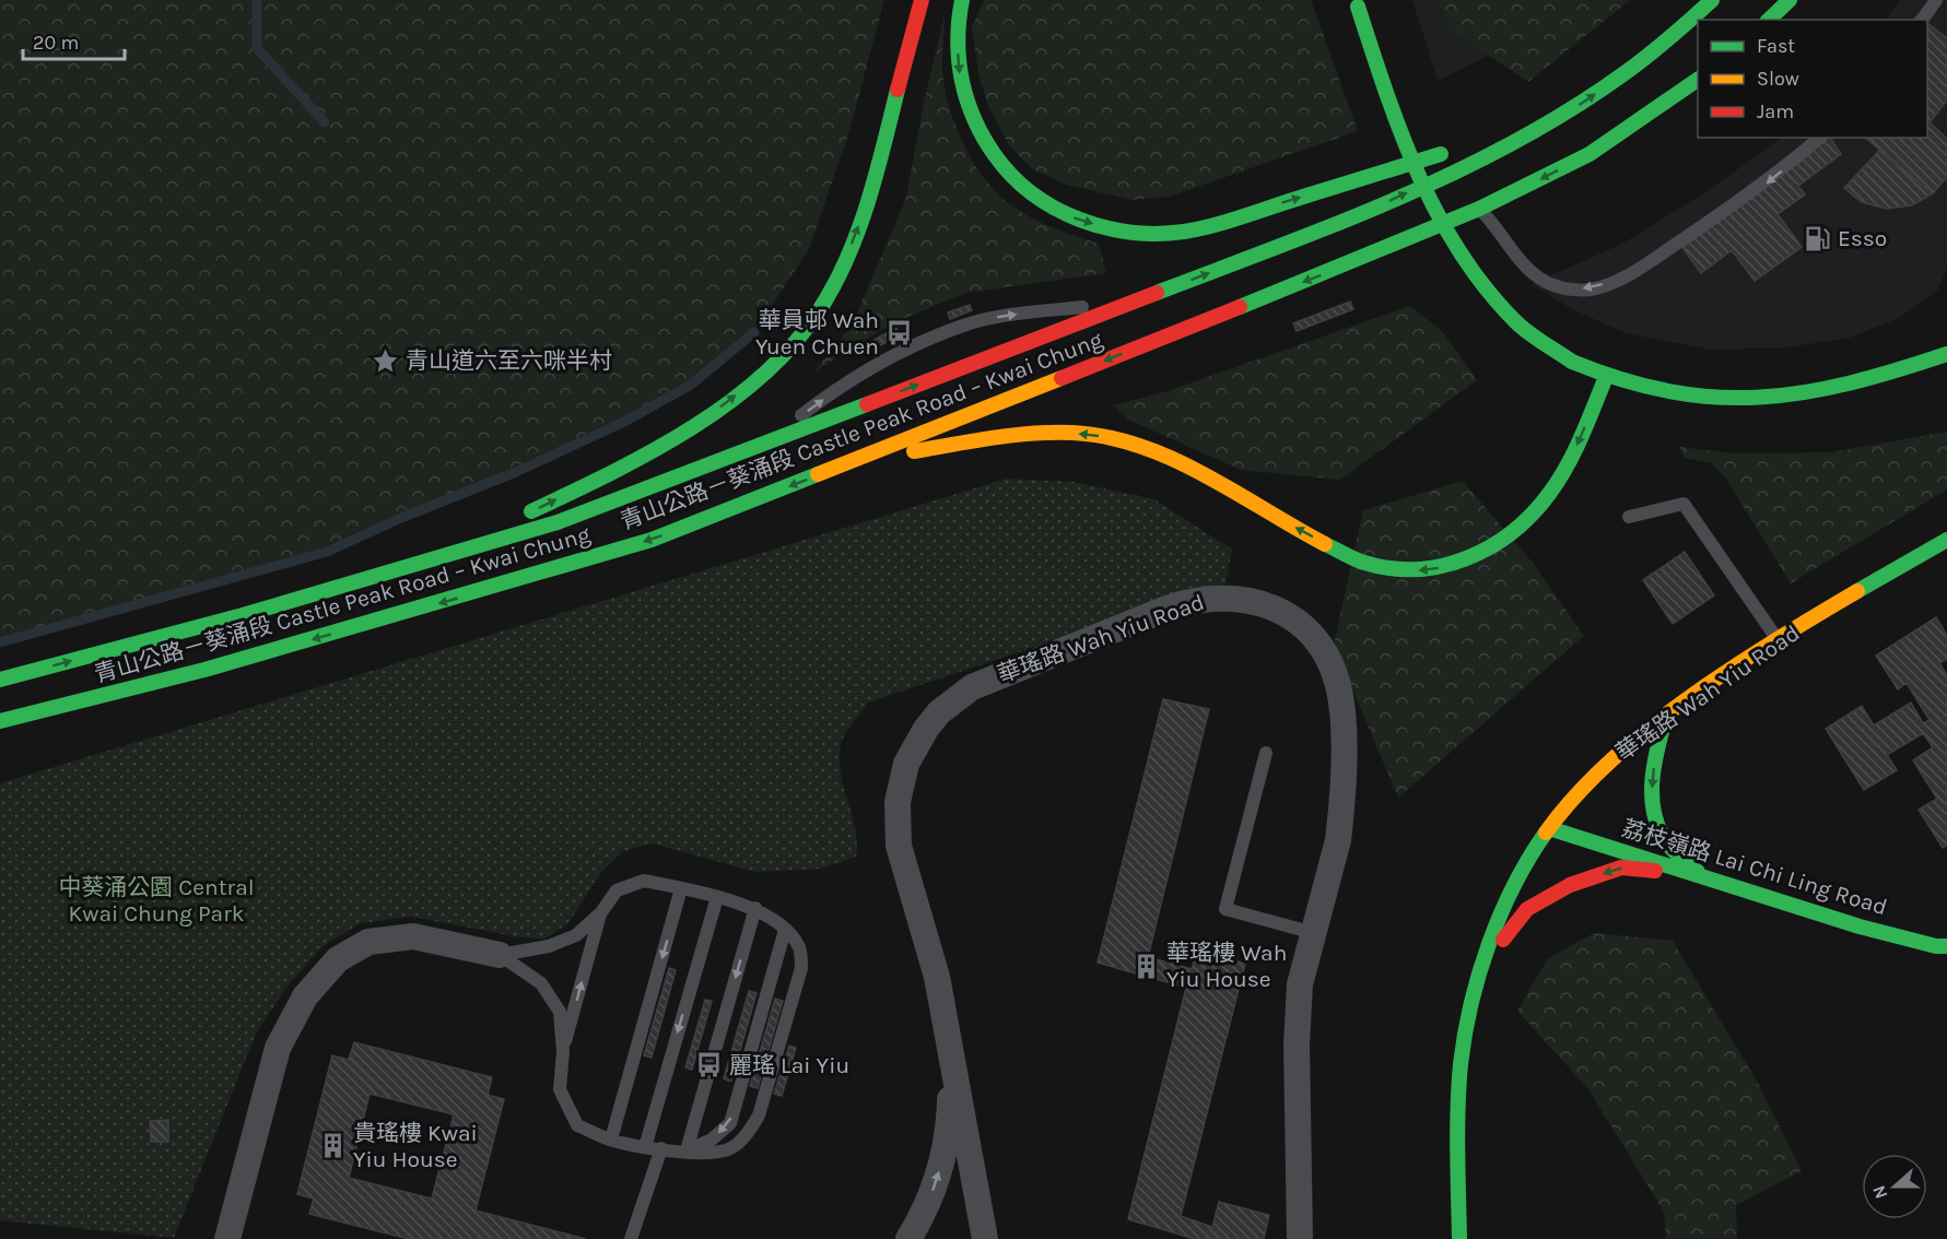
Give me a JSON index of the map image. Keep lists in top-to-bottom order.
{
  "streets": {
    "main road": ["青山公路－葵涌段 Castle Peak Road – Kwai Chung", "華瑤路 Wah Yiu Road", "荔枝嶺路 Lai Chi Ling Road"]
  },
  "crossings": [
    ["華瑤路 Wah Yiu Road", "荔枝嶺路 Lai Chi Ling Road"]
  ],
  "parks": ["中葵涌公園 Central Kwai Chung Park"],
  "places": {
    "fuel station": ["Esso"],
    "bus stop": ["華員邨 Wah Yuen Chuen", "麗瑤 Lai Yiu"],
    "place": ["青山道六至六咪半村"],
    "building": ["華瑤樓 Wah Yiu House", "貴瑤樓 Kwai Yiu House"]
  },
  "legend": ["Fast", "Slow", "Jam"],
  "scale_bar": "20 m",
  "north": "left"
}
